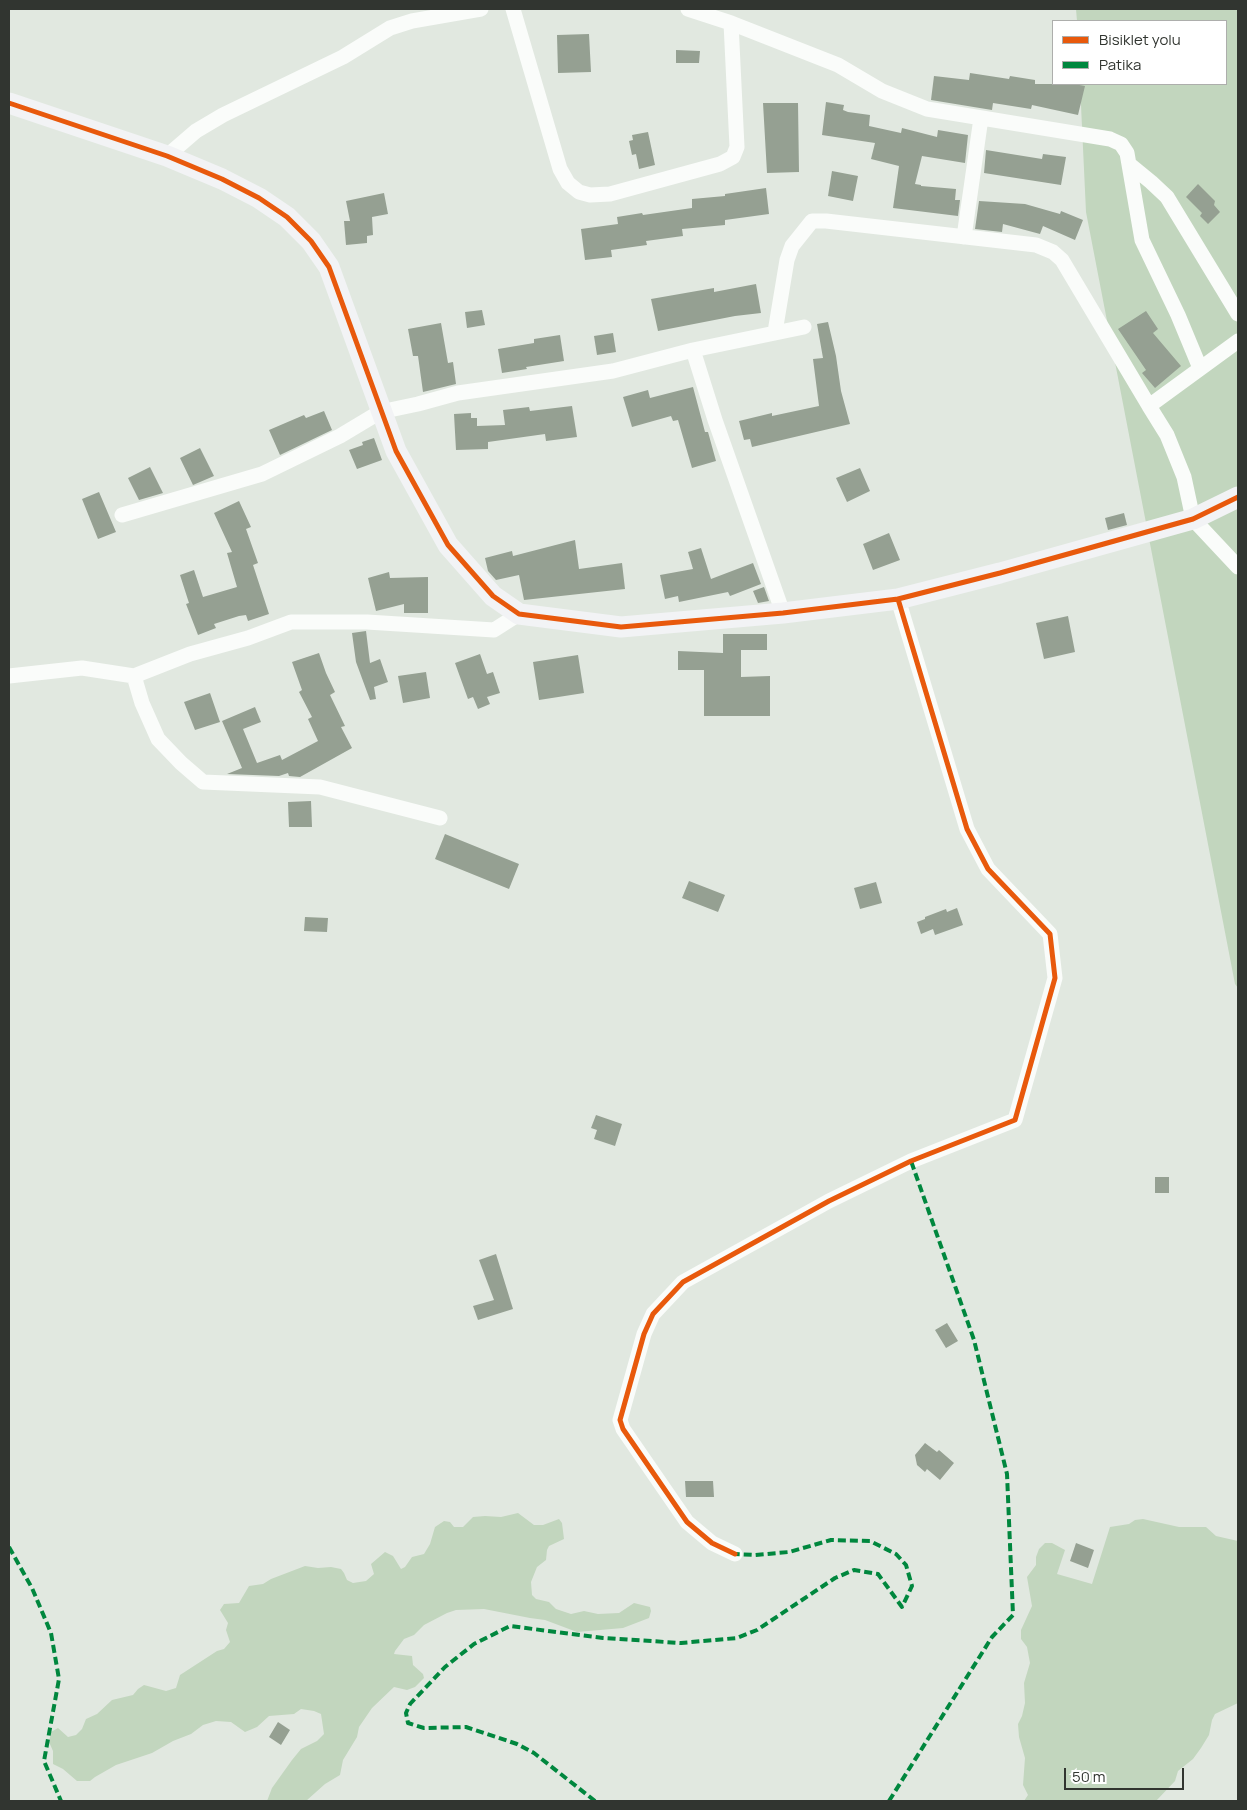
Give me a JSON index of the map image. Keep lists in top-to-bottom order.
{
  "legend": ["Bisiklet yolu", "Patika"],
  "scale_bar": "50 m"
}
